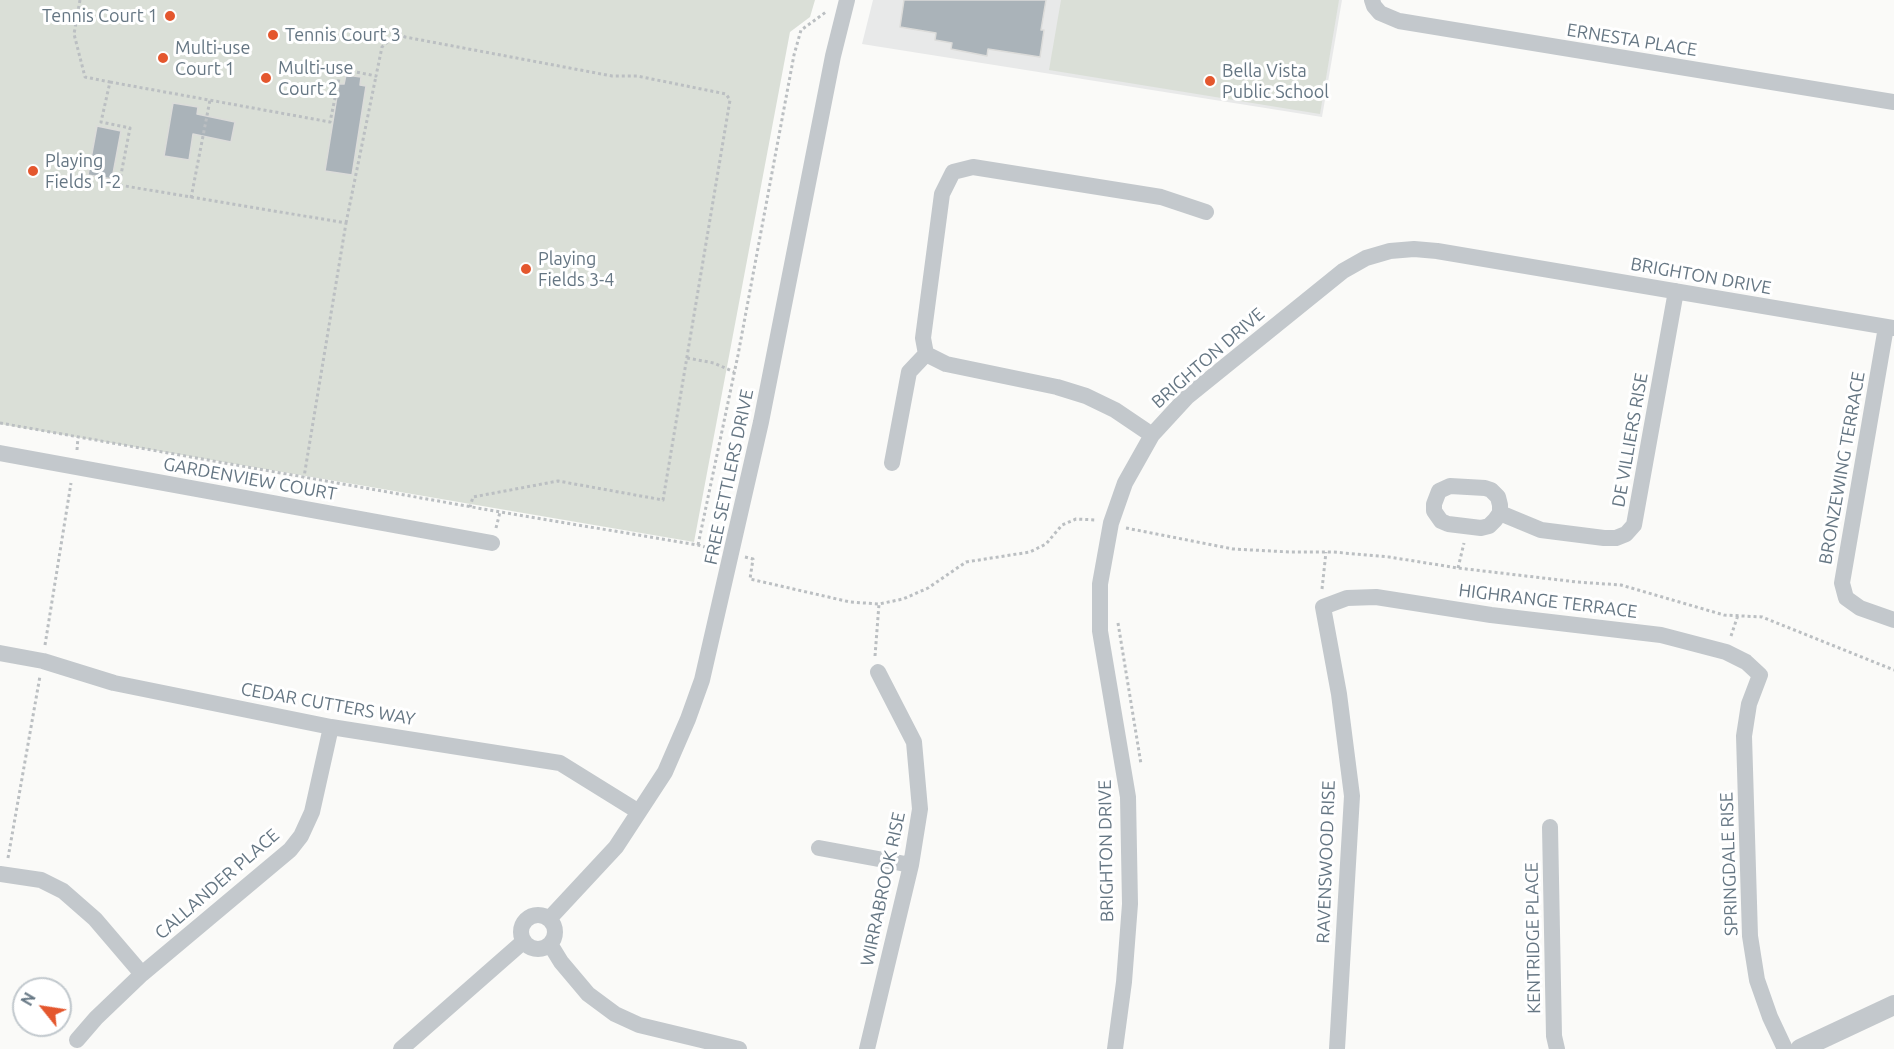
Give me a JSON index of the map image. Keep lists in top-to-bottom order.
{
  "streets": {
    "street": [
      "ERNESTA PLACE",
      "BRIGHTON DRIVE",
      "DE VILLIERS RISE",
      "BRONZEWING TERRACE",
      "FREE SETTLERS DRIVE",
      "GARDENVIEW COURT",
      "HIGHRANGE TERRACE",
      "CEDAR CUTTERS WAY",
      "RAVENSWOOD RISE",
      "SPRINGDALE RISE",
      "CALLANDER PLACE",
      "WIRRABROOK RISE",
      "KENTRIDGE PLACE"
    ]
  },
  "crossings": [
    ["BRIGHTON DRIVE", "DE VILLIERS RISE"],
    ["BRIGHTON DRIVE", "BRONZEWING TERRACE"],
    ["FREE SETTLERS DRIVE", "CEDAR CUTTERS WAY"],
    ["HIGHRANGE TERRACE", "RAVENSWOOD RISE"],
    ["HIGHRANGE TERRACE", "SPRINGDALE RISE"],
    ["CEDAR CUTTERS WAY", "CALLANDER PLACE"]
  ],
  "places": [
    "Tennis Court 1",
    "Tennis Court 3",
    "Multi-use Court 1",
    "Multi-use Court 2",
    "Bella Vista Public School",
    "Playing Fields 1-2",
    "Playing Fields 3-4"
  ],
  "north": "top left"
}
